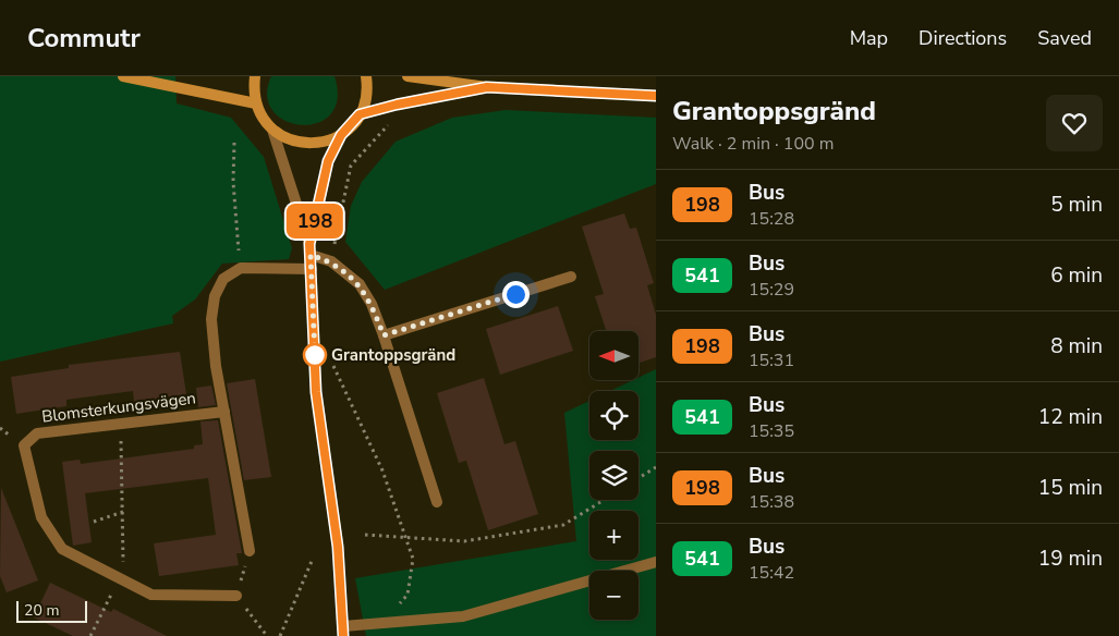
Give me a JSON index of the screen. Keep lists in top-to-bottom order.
{
  "streets": {
    "street": ["Blomsterkungsvägen"]
  },
  "places": ["Grantoppsgränd"],
  "lines": ["bus line 198"],
  "scale_bar": "20 m",
  "north": "left",
  "page": {
    "header": "Commutr",
    "nav": ["Map", "Directions", "Saved"],
    "on_map": "198",
    "heading": ["Grantoppsgränd", "Walk · 2 min · 100 m"],
    "list": [
      {
        "mark": "198",
        "name": "Bus",
        "note": "15:28",
        "value": "5 min"
      },
      {
        "mark": "541",
        "name": "Bus",
        "note": "15:29",
        "value": "6 min"
      },
      {
        "mark": "198",
        "name": "Bus",
        "note": "15:31",
        "value": "8 min"
      },
      {
        "mark": "541",
        "name": "Bus",
        "note": "15:35",
        "value": "12 min"
      },
      {
        "mark": "198",
        "name": "Bus",
        "note": "15:38",
        "value": "15 min"
      },
      {
        "mark": "541",
        "name": "Bus",
        "note": "15:42",
        "value": "19 min"
      }
    ],
    "map_buttons": ["+", "−"],
    "scale": "20 m"
  }
}
